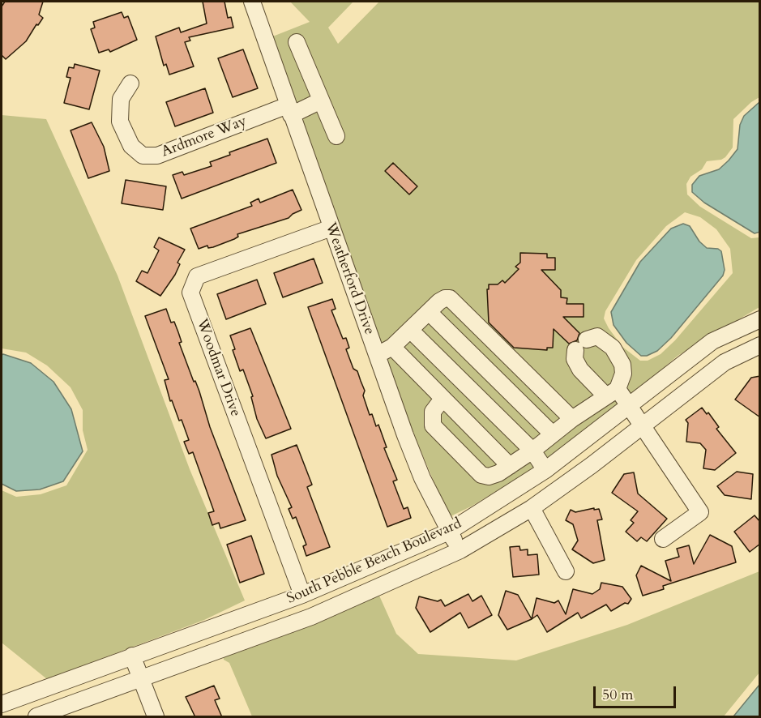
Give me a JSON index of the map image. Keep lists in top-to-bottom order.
{
  "streets": {
    "street": [
      "Ardmore Way",
      "Weatherford Drive",
      "Woodmar Drive",
      "South Pebble Beach Boulevard"
    ]
  },
  "crossings": [
    ["Ardmore Way", "Weatherford Drive"],
    ["Weatherford Drive", "Woodmar Drive"],
    ["Weatherford Drive", "South Pebble Beach Boulevard"],
    ["Woodmar Drive", "South Pebble Beach Boulevard"]
  ],
  "scale_bar": "50 m"
}
